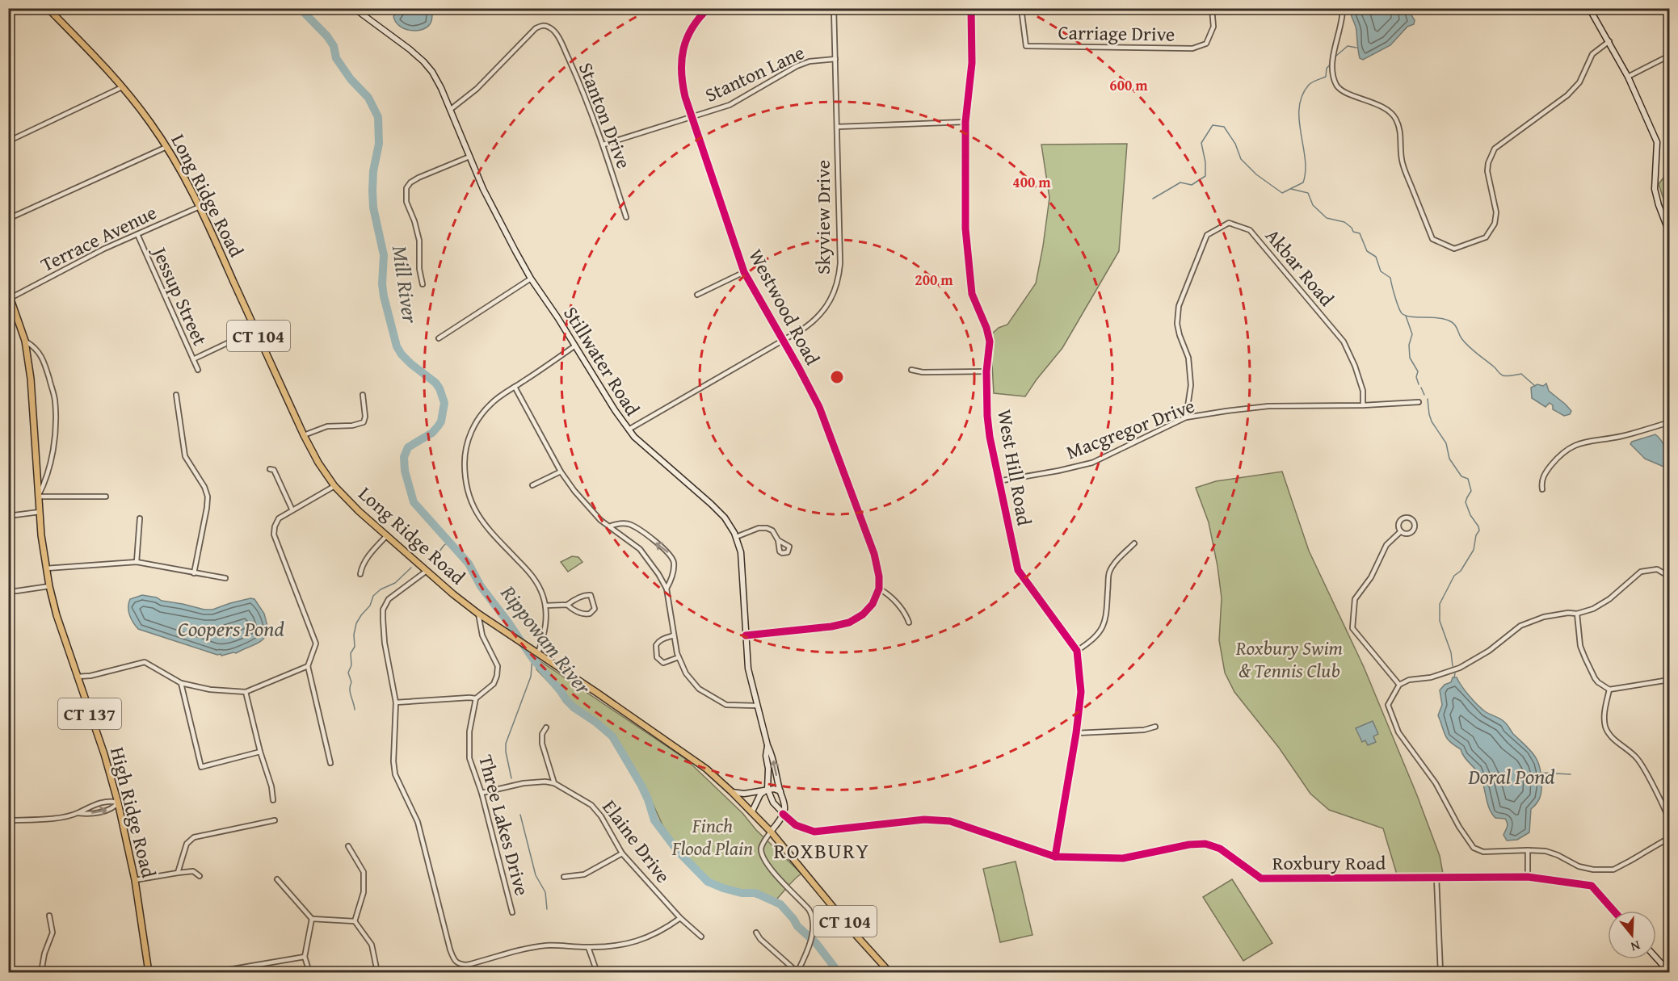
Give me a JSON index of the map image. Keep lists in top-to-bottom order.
{
  "streets": {
    "main road": [
      "Long Ridge Road",
      "CT 104",
      "CT 137",
      "High Ridge Road"
    ],
    "street": [
      "Carriage Drive",
      "Stanton Lane",
      "Stanton Drive",
      "Skyview Drive",
      "Terrace Avenue",
      "Akbar Road",
      "Jessup Street",
      "Westwood Road",
      "Stillwater Road",
      "Macgregor Drive",
      "West Hill Road",
      "Three Lakes Drive",
      "Elaine Drive",
      "Roxbury Road"
    ]
  },
  "crossings": [
    ["Stanton Lane", "Stanton Drive"],
    ["Stanton Lane", "Skyview Drive"],
    ["Stanton Lane", "Westwood Road"],
    ["Stanton Drive", "Stillwater Road"],
    ["Long Ridge Road", "Terrace Avenue"],
    ["Skyview Drive", "Westwood Road"],
    ["Skyview Drive", "Stillwater Road"],
    ["Terrace Avenue", "Jessup Street"],
    ["Terrace Avenue", "High Ridge Road"],
    ["Akbar Road", "Macgregor Drive"],
    ["Stillwater Road", "Roxbury Road"],
    ["Macgregor Drive", "West Hill Road"],
    ["Three Lakes Drive", "Elaine Drive"]
  ],
  "districts": ["ROXBURY"],
  "water": [
    "Mill River",
    "Coopers Pond",
    "Rippowam River",
    "Doral Pond"
  ],
  "parks": ["Roxbury Swim & Tennis Club", "Finch Flood Plain"],
  "north": "bottom",
  "rings": ["600 m", "400 m", "200 m"]
}
